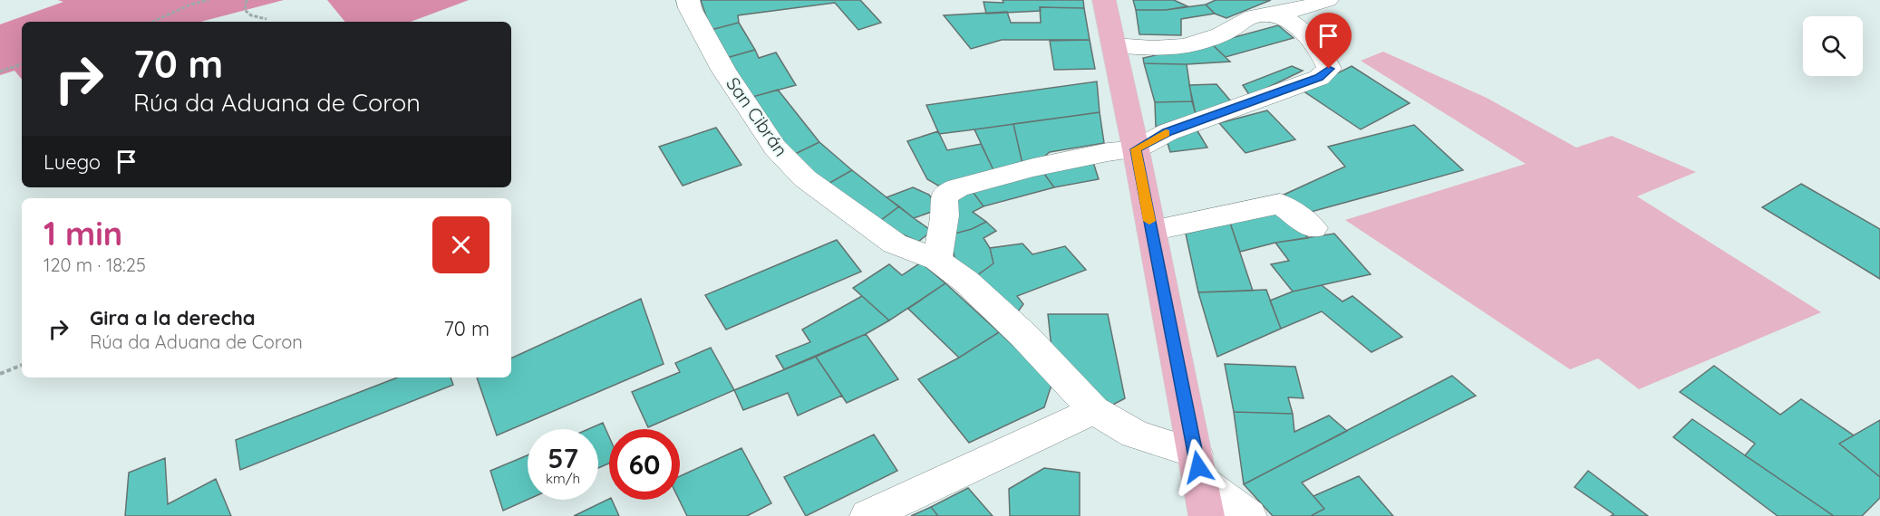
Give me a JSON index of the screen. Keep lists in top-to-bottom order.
{
  "streets": {
    "street": ["San Cibrán"]
  },
  "page": {
    "turn": ["70 m", "Rúa da Aduana de Coron"],
    "then": "Luego",
    "heading": ["1 min", "120 m · 18:25"],
    "list": [
      {
        "name": "Gira a la derecha",
        "note": "Rúa da Aduana de Coron",
        "value": "70 m"
      }
    ],
    "speed": "57 km/h",
    "limit": "60"
  }
}
